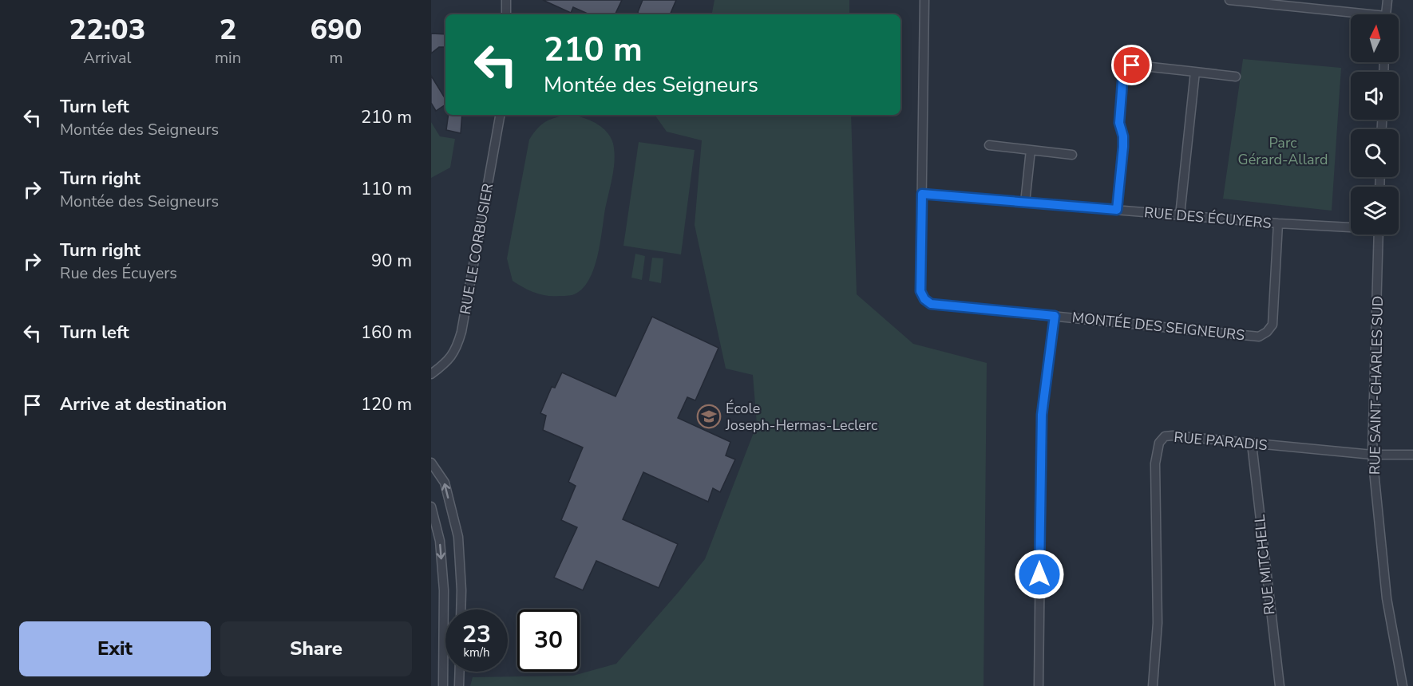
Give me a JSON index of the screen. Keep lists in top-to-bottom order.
{
  "streets": {
    "street": [
      "RUE DES ÉCUYERS",
      "RUE LE CORBUSIER",
      "MONTÉE DES SEIGNEURS",
      "RUE SAINT-CHARLES SUD",
      "RUE PARADIS",
      "RUE MITCHELL"
    ]
  },
  "crossings": [
    ["RUE DES ÉCUYERS", "MONTÉE DES SEIGNEURS"],
    ["RUE SAINT-CHARLES SUD", "RUE PARADIS"],
    ["RUE PARADIS", "RUE MITCHELL"]
  ],
  "parks": ["Parc Gérard-Allard"],
  "places": {
    "school or university": ["École Joseph-Hermas-Leclerc"]
  },
  "north": "top",
  "page": {
    "eta": [
      "22:03",
      "Arrival",
      "2",
      "min",
      "690",
      "m"
    ],
    "turn": ["210 m", "Montée des Seigneurs"],
    "list": [
      {
        "name": "Turn left",
        "note": "Montée des Seigneurs",
        "value": "210 m"
      },
      {
        "name": "Turn right",
        "note": "Montée des Seigneurs",
        "value": "110 m"
      },
      {
        "name": "Turn right",
        "note": "Rue des Écuyers",
        "value": "90 m"
      },
      {
        "name": "Turn left",
        "value": "160 m"
      },
      {
        "name": "Arrive at destination",
        "value": "120 m"
      }
    ],
    "speed": "23 km/h",
    "limit": "30",
    "buttons": ["Exit", "Share"]
  }
}
